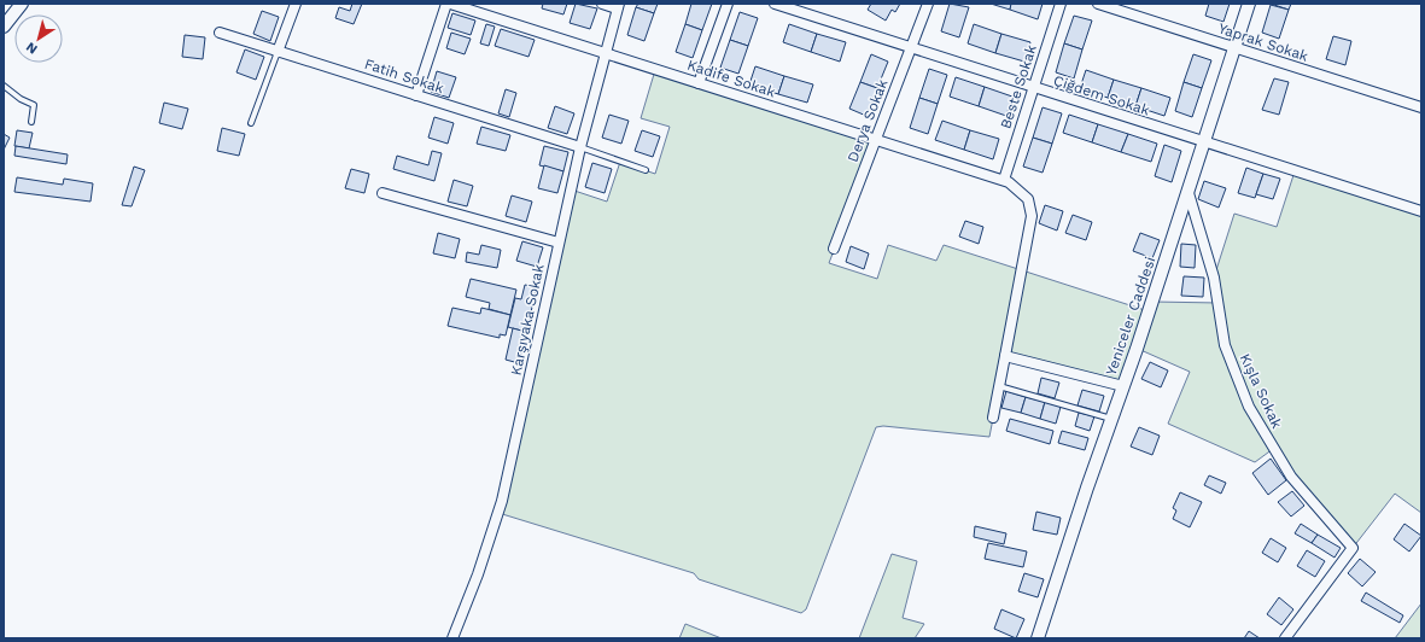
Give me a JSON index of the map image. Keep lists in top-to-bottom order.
{
  "streets": {
    "street": [
      "Yaprak Sokak",
      "Fatih Sokak",
      "Kadife Sokak",
      "Beste Sokak",
      "Çiğdem Sokak",
      "Derya Sokak",
      "Yeniceler Caddesi",
      "Karşıyaka Sokak",
      "Kışla Sokak"
    ]
  },
  "crossings": [
    ["Yaprak Sokak", "Yeniceler Caddesi"],
    ["Fatih Sokak", "Karşıyaka Sokak"],
    ["Kadife Sokak", "Beste Sokak"],
    ["Kadife Sokak", "Derya Sokak"],
    ["Kadife Sokak", "Karşıyaka Sokak"],
    ["Beste Sokak", "Çiğdem Sokak"],
    ["Çiğdem Sokak", "Derya Sokak"],
    ["Çiğdem Sokak", "Yeniceler Caddesi"],
    ["Yeniceler Caddesi", "Kışla Sokak"]
  ],
  "north": "bottom left"
}
